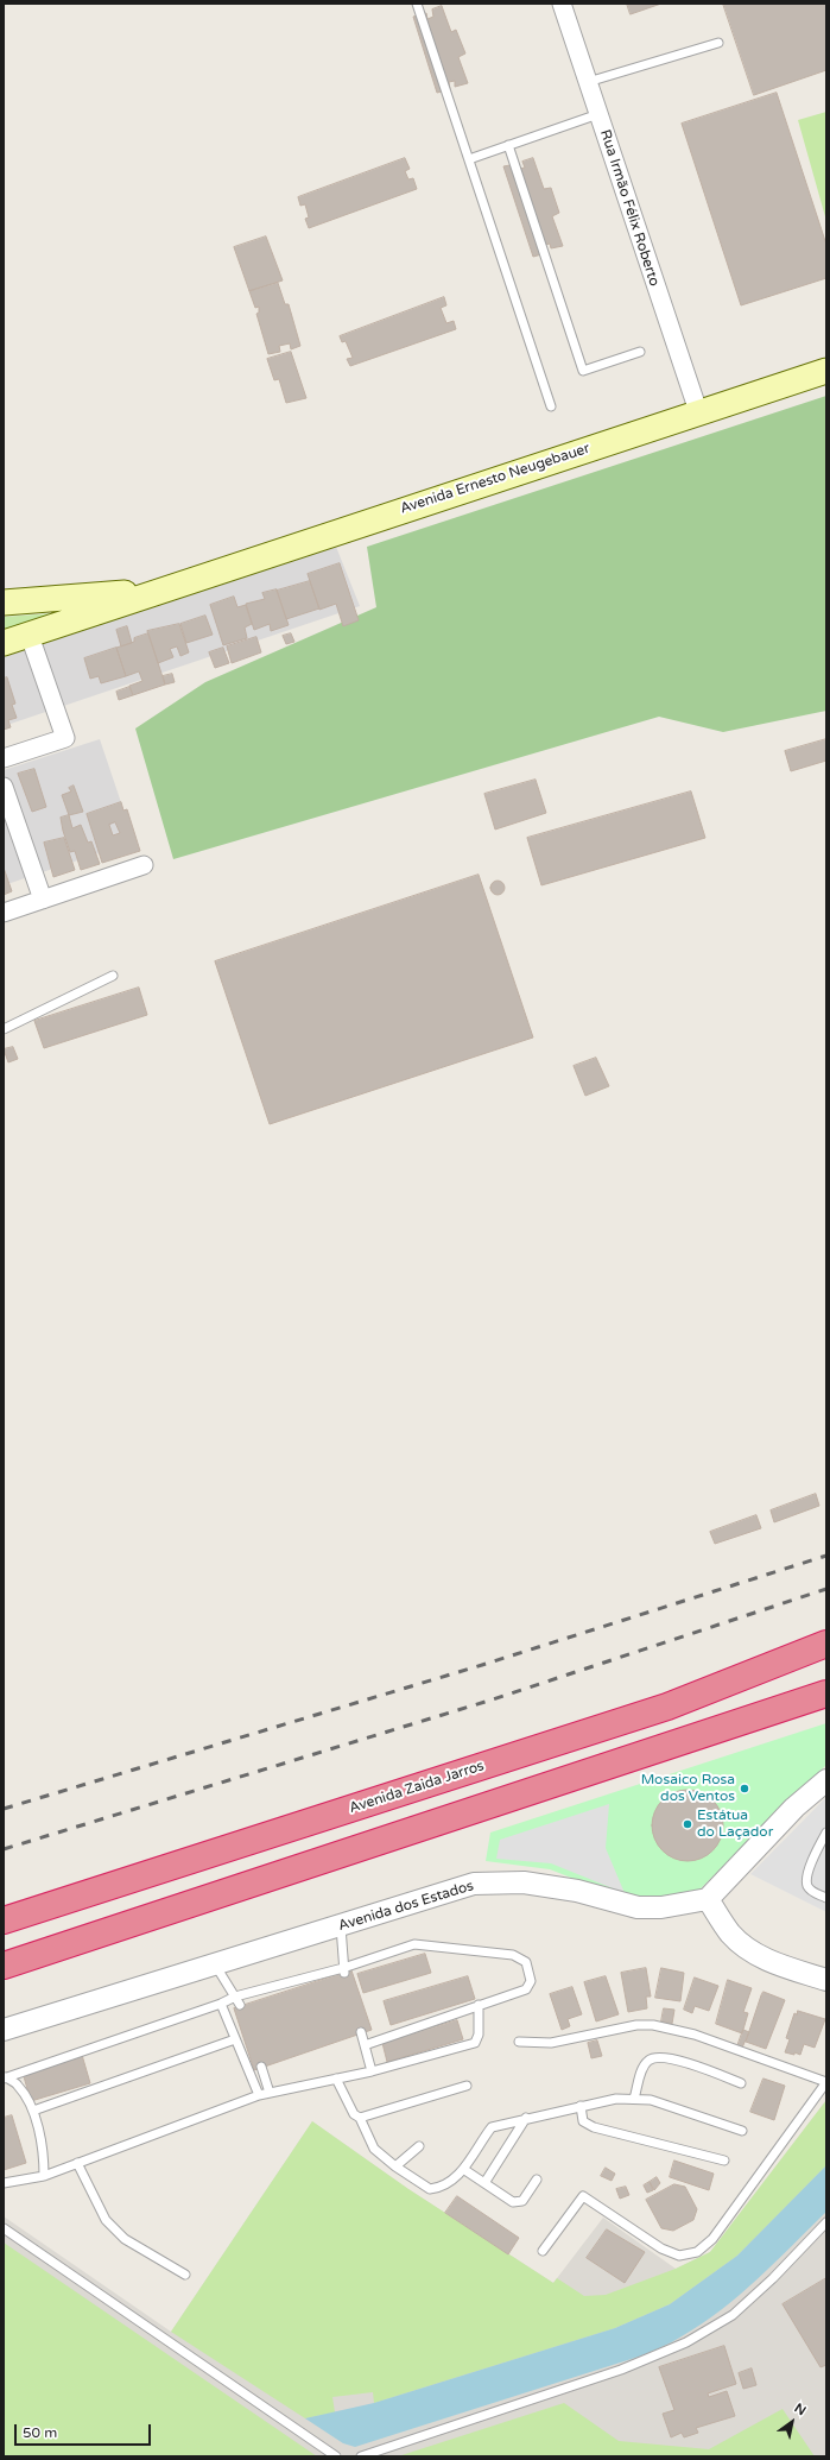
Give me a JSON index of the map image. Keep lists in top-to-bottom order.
{
  "streets": {
    "highway": ["Avenida Zaida Jarros"],
    "main road": ["Avenida Ernesto Neugebauer"],
    "street": ["Rua Irmão Félix Roberto", "Avenida dos Estados"]
  },
  "crossings": [
    ["Rua Irmão Félix Roberto", "Avenida Ernesto Neugebauer"]
  ],
  "places": ["Mosaico Rosa dos Ventos", "Estátua do Laçador"],
  "scale_bar": "50 m",
  "north": "top right"
}
